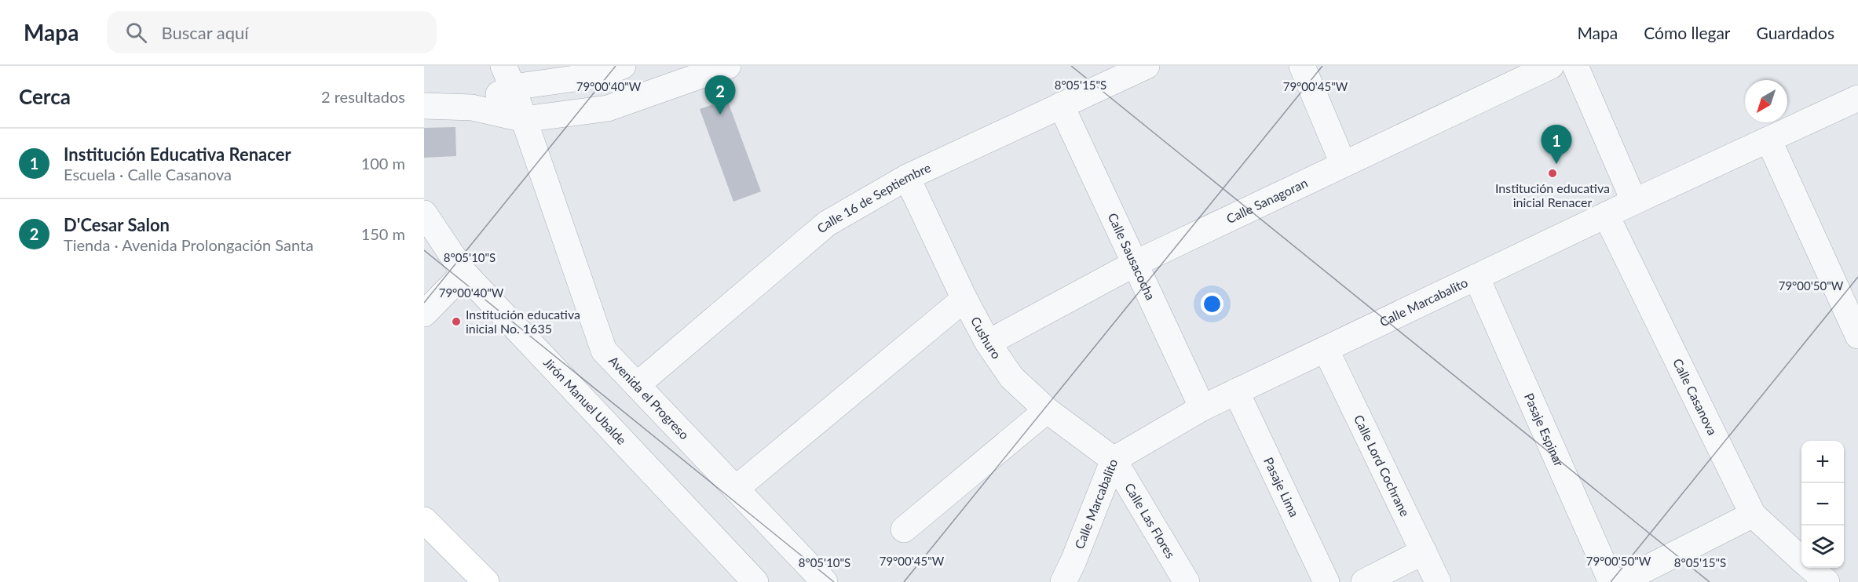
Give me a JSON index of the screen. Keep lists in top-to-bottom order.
{
  "streets": {
    "street": [
      "Calle 16 de Septiembre",
      "Calle Sanagoran",
      "Calle Sausacocha",
      "Calle Marcabalito",
      "Cushuro",
      "Calle Casanova",
      "Avenida el Progreso",
      "Jirón Manuel Ubalde",
      "Pasaje Espinar",
      "Calle Lord Cochrane",
      "Pasaje Lima",
      "Calle Las Flores"
    ]
  },
  "crossings": [
    ["Calle 16 de Septiembre", "Calle Sausacocha"],
    ["Calle 16 de Septiembre", "Cushuro"],
    ["Calle 16 de Septiembre", "Avenida el Progreso"],
    ["Calle Sanagoran", "Calle Sausacocha"],
    ["Calle Sanagoran", "Cushuro"],
    ["Calle Sausacocha", "Calle Marcabalito"],
    ["Calle Marcabalito", "Cushuro"],
    ["Calle Marcabalito", "Calle Casanova"],
    ["Calle Marcabalito", "Pasaje Espinar"],
    ["Calle Marcabalito", "Calle Lord Cochrane"],
    ["Calle Marcabalito", "Pasaje Lima"],
    ["Calle Marcabalito", "Calle Las Flores"],
    ["Cushuro", "Calle Las Flores"]
  ],
  "places": ["Institución educativa inicial Renacer", "Institución educativa inicial No. 1635"],
  "north": "bottom left",
  "page": {
    "header": "Mapa",
    "search": "Buscar aquí",
    "nav": ["Mapa", "Cómo llegar", "Guardados"],
    "heading": ["Cerca", "2 resultados"],
    "pins": ["2", "1"],
    "list": [
      {
        "mark": "1",
        "name": "Institución Educativa Renacer",
        "note": "Escuela · Calle Casanova",
        "value": "100 m"
      },
      {
        "mark": "2",
        "name": "D'Cesar Salon",
        "note": "Tienda · Avenida Prolongación Santa",
        "value": "150 m"
      }
    ],
    "map_buttons": ["+", "−"]
  },
  "coordinates": [
    "8°05'15\"S",
    "79°00'40\"W",
    "79°00'45\"W",
    "8°05'10\"S",
    "79°00'50\"W"
  ]
}
